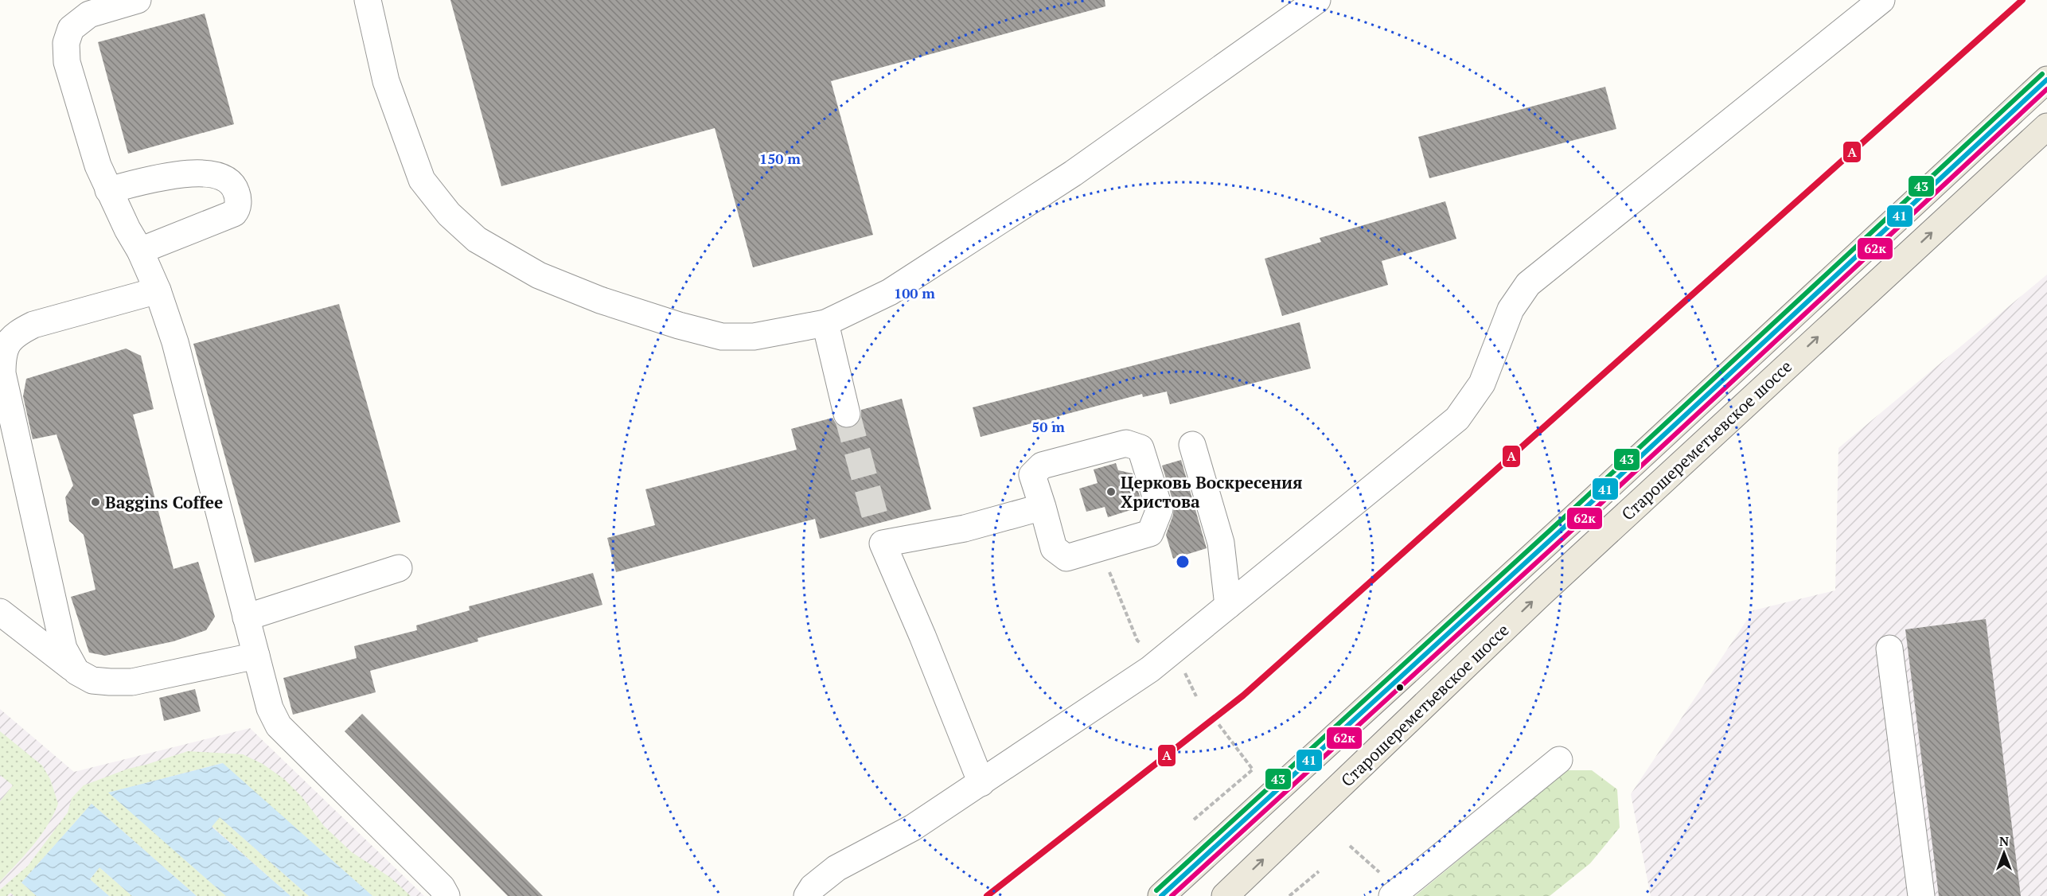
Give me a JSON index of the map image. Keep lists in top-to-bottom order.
{
  "streets": {
    "main road": ["Старошереметьевское шоссе"]
  },
  "places": ["Церковь Воскресения Христова", "Baggins Coffee"],
  "lines": [
    "transit line A",
    "transit line 43",
    "transit line 41",
    "transit line 62к"
  ],
  "north": "top",
  "rings": ["150 m", "100 m", "50 m"]
}
